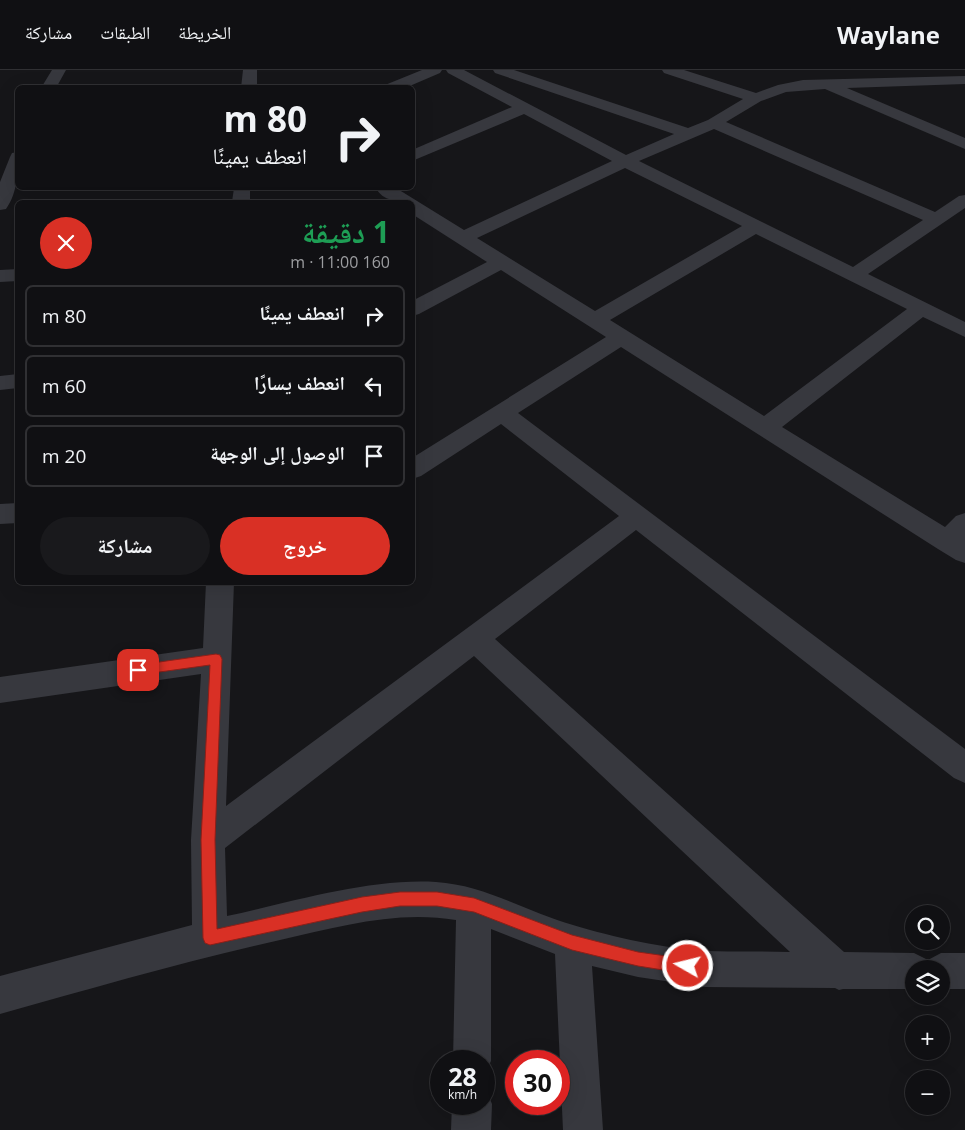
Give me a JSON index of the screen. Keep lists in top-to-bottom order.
{
  "page": {
    "header": "Waylane",
    "nav": ["الخريطة", "الطبقات", "مشاركة"],
    "turn": ["80 m", "انعطف يمينًا"],
    "heading": ["1 دقيقة", "160 m · 11:00"],
    "list": [
      {
        "name": "انعطف يمينًا",
        "value": "80 m"
      },
      {
        "name": "انعطف يسارًا",
        "value": "60 m"
      },
      {
        "name": "الوصول إلى الوجهة",
        "value": "20 m"
      }
    ],
    "buttons": ["خروج", "مشاركة"],
    "map_buttons": ["+", "−"],
    "speed": "28 km/h",
    "limit": "30"
  }
}
